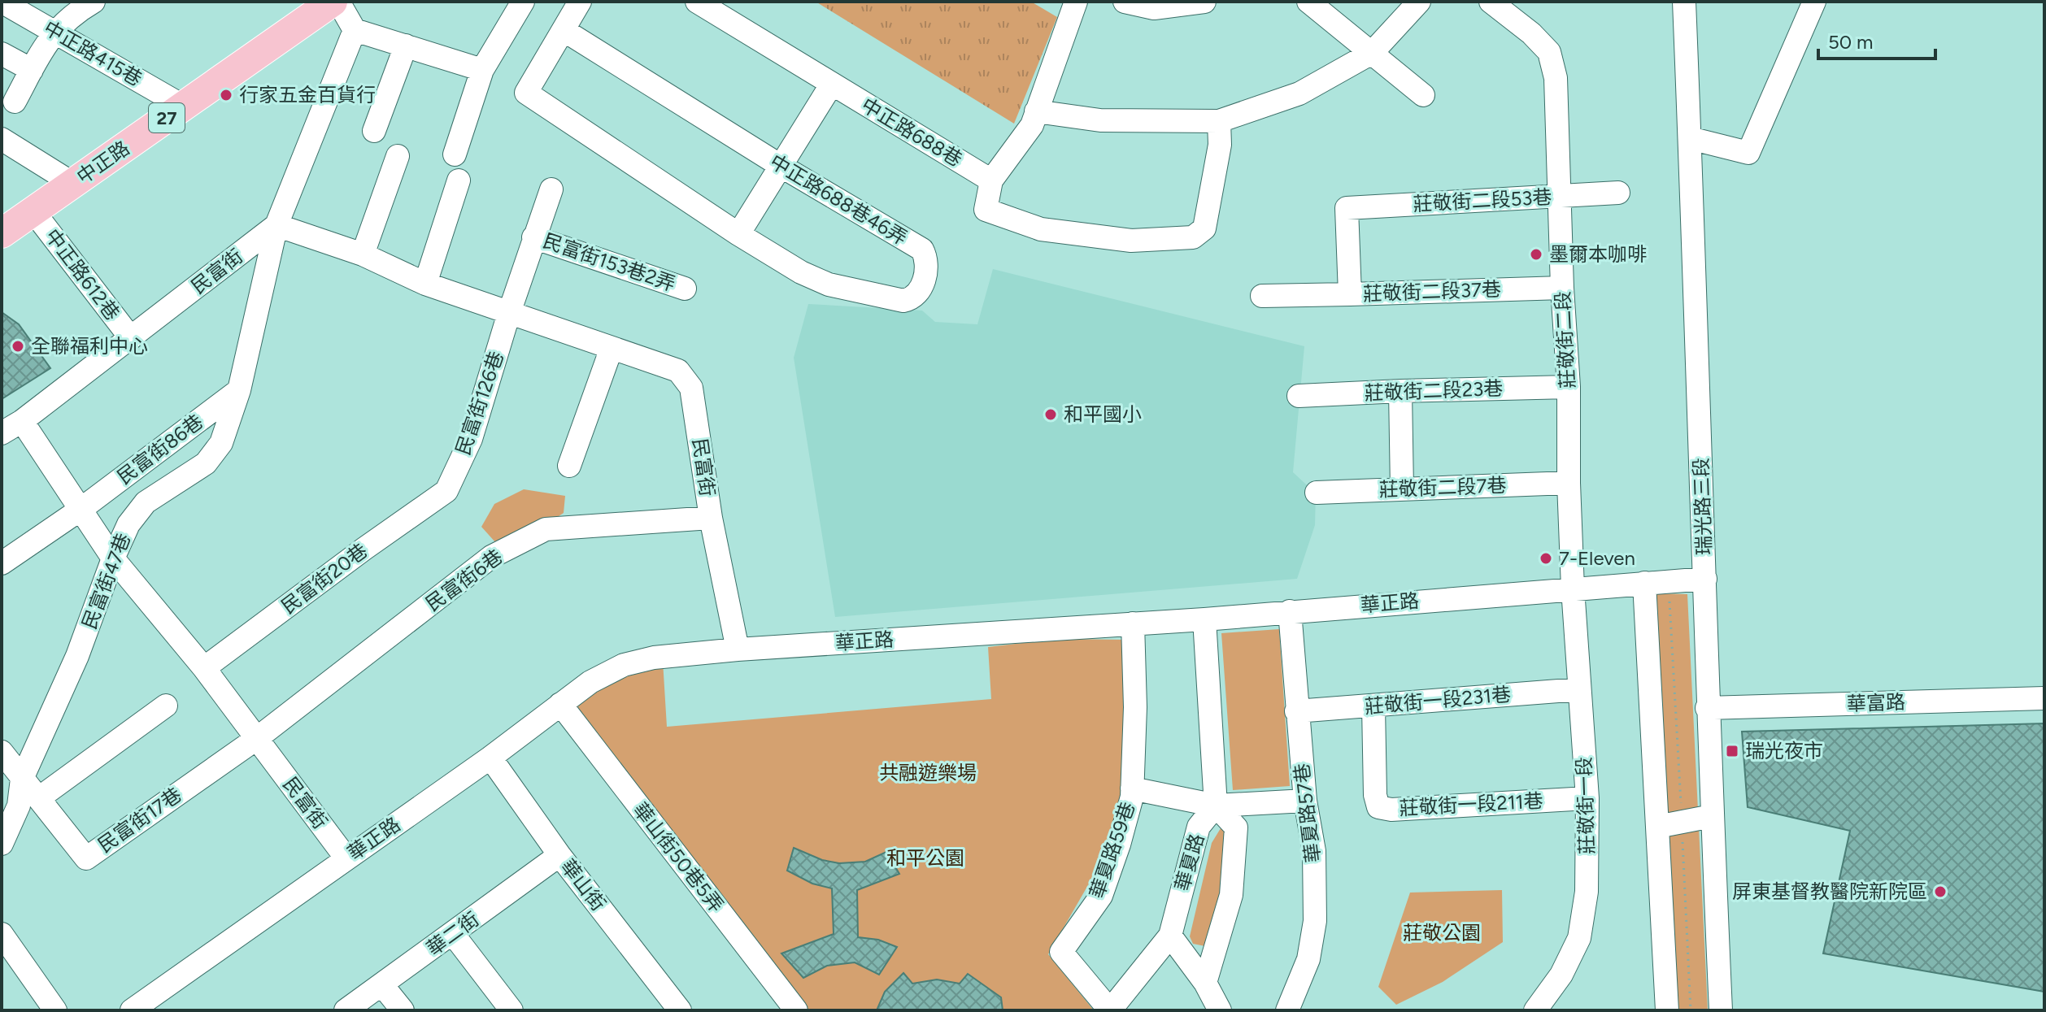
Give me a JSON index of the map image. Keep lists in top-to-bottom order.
{
  "streets": {
    "main road": ["27", "中正路"],
    "street": [
      "中正路415巷",
      "中正路688巷",
      "中正路688巷46弄",
      "莊敬街二段53巷",
      "民富街153巷2弄",
      "民富街",
      "中正路612巷",
      "莊敬街二段37巷",
      "莊敬街二段",
      "莊敬街二段23巷",
      "民富街126巷",
      "民富街86巷",
      "莊敬街二段7巷",
      "瑞光路三段",
      "民富街20巷",
      "民富街6巷",
      "民富街47巷",
      "華正路",
      "莊敬街一段231巷",
      "華富路",
      "莊敬街一段211巷",
      "莊敬街一段",
      "華夏路57巷",
      "民富街17巷",
      "華夏路59巷",
      "華山街50巷5弄",
      "華夏路",
      "華山街",
      "華二街"
    ]
  },
  "crossings": [
    ["中正路415巷", "中正路"],
    ["中正路", "中正路612巷"],
    ["莊敬街二段53巷", "莊敬街二段37巷"],
    ["莊敬街二段53巷", "莊敬街二段"],
    ["民富街153巷2弄", "民富街126巷"],
    ["民富街", "中正路612巷"],
    ["民富街", "民富街126巷"],
    ["民富街", "民富街86巷"],
    ["民富街", "民富街20巷"],
    ["民富街", "民富街6巷"],
    ["民富街", "民富街47巷"],
    ["民富街", "華正路"],
    ["民富街", "民富街17巷"],
    ["莊敬街二段37巷", "莊敬街二段"],
    ["莊敬街二段", "莊敬街二段23巷"],
    ["莊敬街二段", "莊敬街二段7巷"],
    ["莊敬街二段", "華正路"],
    ["莊敬街二段", "莊敬街一段"],
    ["民富街126巷", "民富街20巷"],
    ["民富街86巷", "民富街47巷"],
    ["瑞光路三段", "華正路"],
    ["瑞光路三段", "華富路"],
    ["民富街6巷", "民富街17巷"],
    ["民富街47巷", "民富街17巷"],
    ["華正路", "莊敬街一段"],
    ["華正路", "華夏路57巷"],
    ["華正路", "華夏路59巷"],
    ["華正路", "華山街50巷5弄"],
    ["華正路", "華山街"],
    ["莊敬街一段231巷", "莊敬街一段211巷"],
    ["莊敬街一段231巷", "莊敬街一段"],
    ["莊敬街一段231巷", "華夏路57巷"],
    ["莊敬街一段211巷", "莊敬街一段"],
    ["華夏路59巷", "華夏路"],
    ["華山街", "華二街"]
  ],
  "parks": ["共融遊樂場", "和平公園", "莊敬公園"],
  "places": {
    "other": [
      "行家五金百貨行",
      "墨爾本咖啡",
      "全聯福利中心",
      "和平國小",
      "7-Eleven",
      "屏東基督教醫院新院區"
    ],
    "transit": ["瑞光夜市"]
  },
  "scale_bar": "50 m"
}
